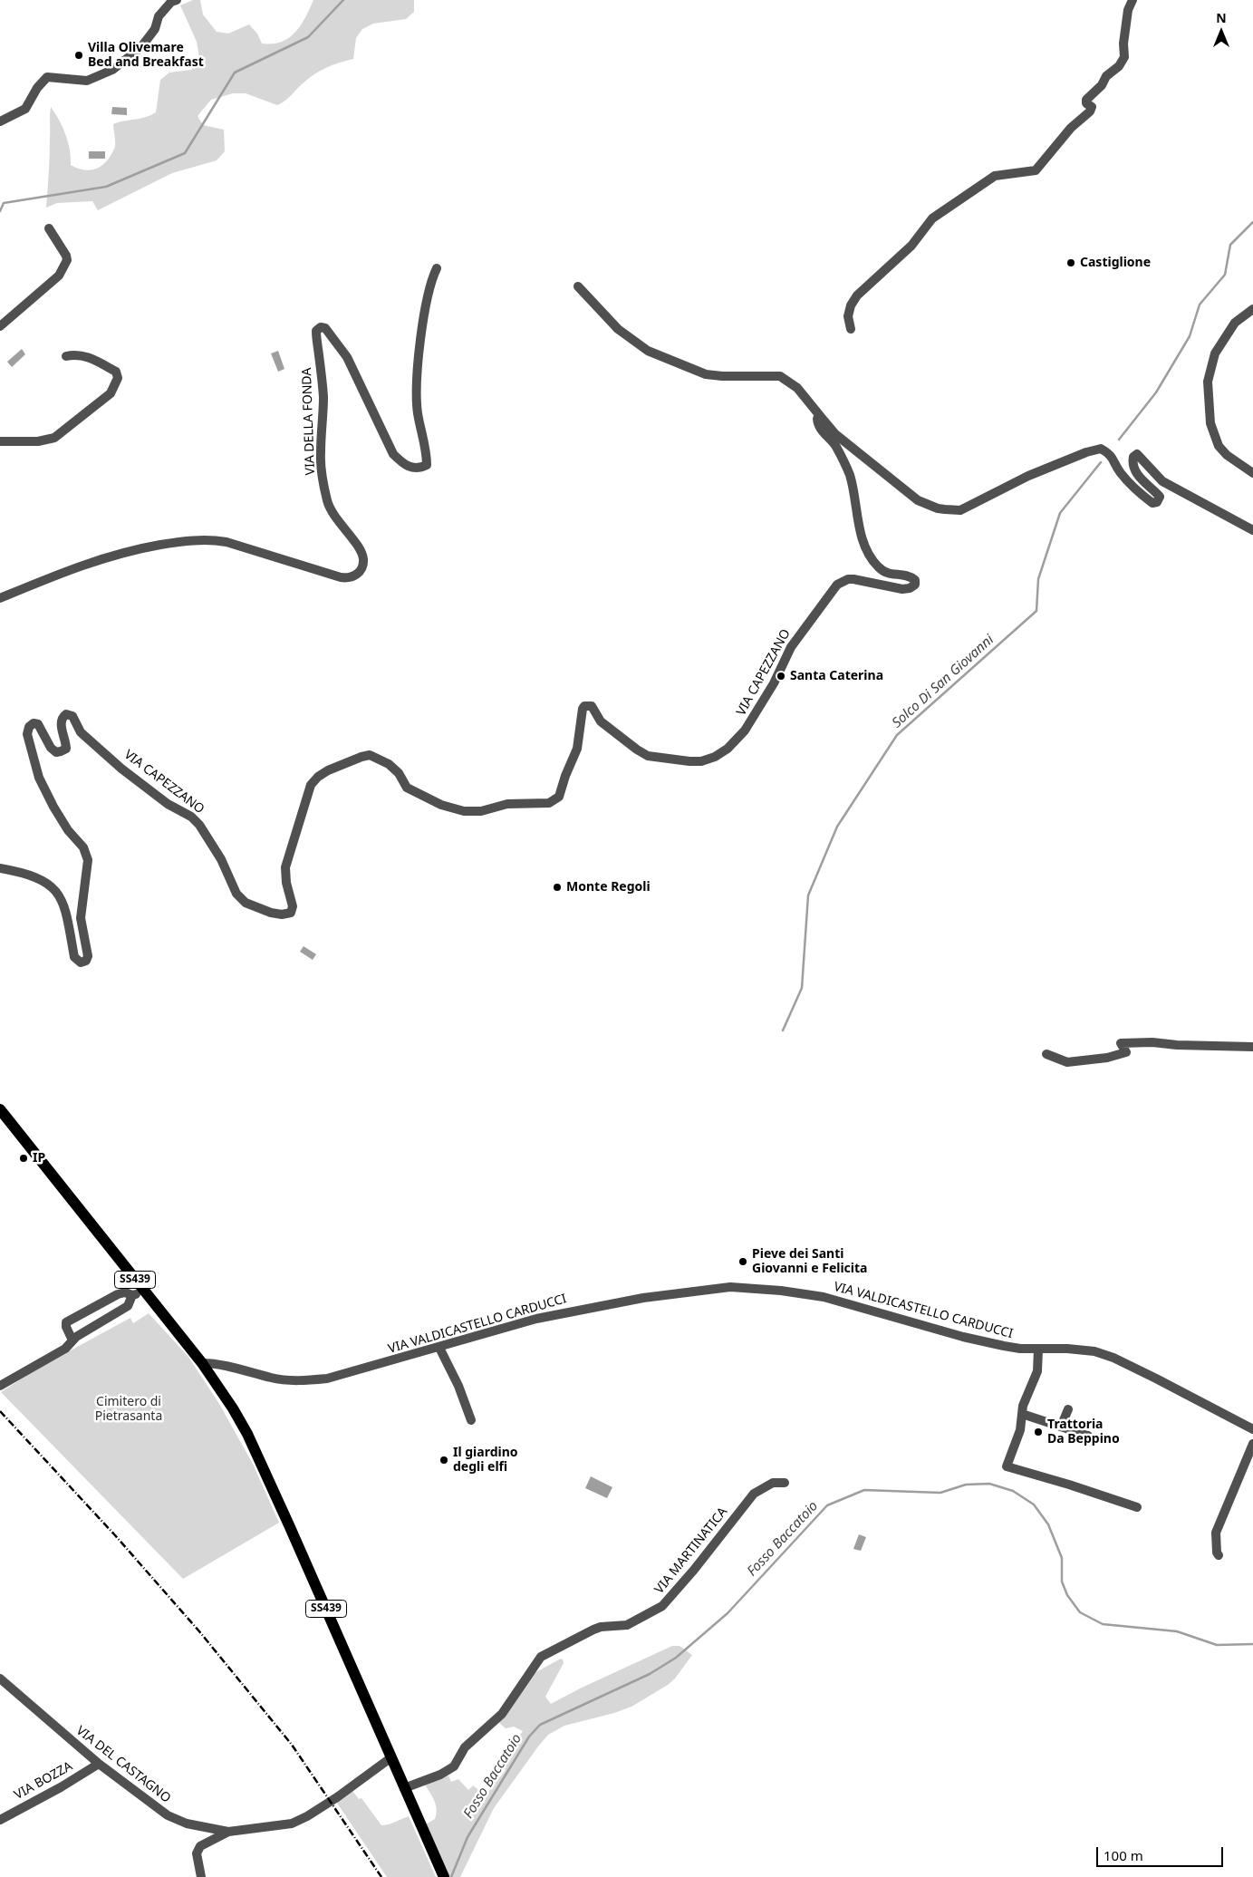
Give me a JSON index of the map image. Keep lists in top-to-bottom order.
{
  "streets": {
    "main road": ["SS439"],
    "street": [
      "VIA DELLA FONDA",
      "VIA CAPEZZANO",
      "VIA VALDICASTELLO CARDUCCI",
      "VIA MARTINATICA",
      "VIA DEL CASTAGNO",
      "VIA BOZZA"
    ]
  },
  "crossings": [
    ["SS439", "VIA VALDICASTELLO CARDUCCI"],
    ["SS439", "VIA MARTINATICA"],
    ["SS439", "VIA DEL CASTAGNO"],
    ["VIA DEL CASTAGNO", "VIA BOZZA"]
  ],
  "water": ["Solco Di San Giovanni", "Fosso Baccatoio"],
  "parks": ["Cimitero di Pietrasanta"],
  "places": [
    "Villa Olivemare Bed and Breakfast",
    "Castiglione",
    "Santa Caterina",
    "Monte Regoli",
    "IP",
    "Pieve dei Santi Giovanni e Felicita",
    "Trattoria Da Beppino",
    "Il giardino degli elfi"
  ],
  "scale_bar": "100 m",
  "north": "top"
}
